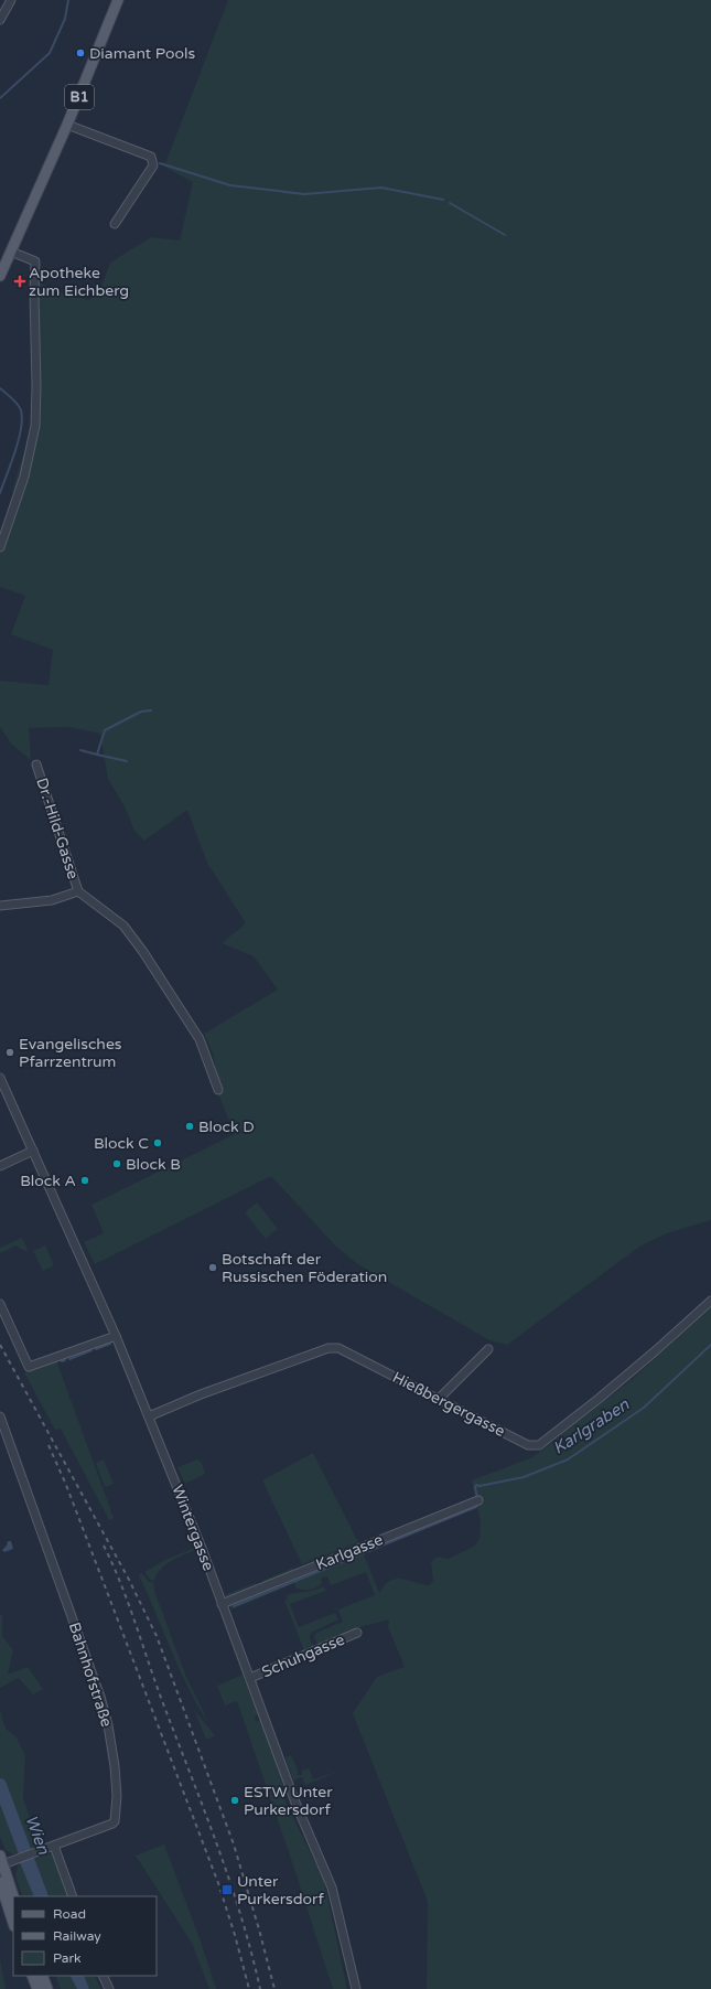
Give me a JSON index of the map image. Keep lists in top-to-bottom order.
{
  "streets": {
    "main road": ["B1"],
    "street": [
      "Dr.-Hild-Gasse",
      "Hießbergergasse",
      "Wintergasse",
      "Karlgasse",
      "Schuhgasse",
      "Bahnhofstraße"
    ]
  },
  "crossings": [
    ["Hießbergergasse", "Wintergasse"],
    ["Wintergasse", "Karlgasse"],
    ["Wintergasse", "Schuhgasse"]
  ],
  "water": ["Karlgraben", "Wien"],
  "places": {
    "other": [
      "Diamant Pools",
      "Evangelisches Pfarrzentrum",
      "Block D",
      "Block C",
      "Block B",
      "Block A",
      "Botschaft der Russischen Föderation",
      "ESTW Unter Purkersdorf"
    ],
    "health": ["Apotheke zum Eichberg"],
    "transit": ["Unter Purkersdorf"]
  },
  "legend": ["Road", "Railway", "Park"]
}
